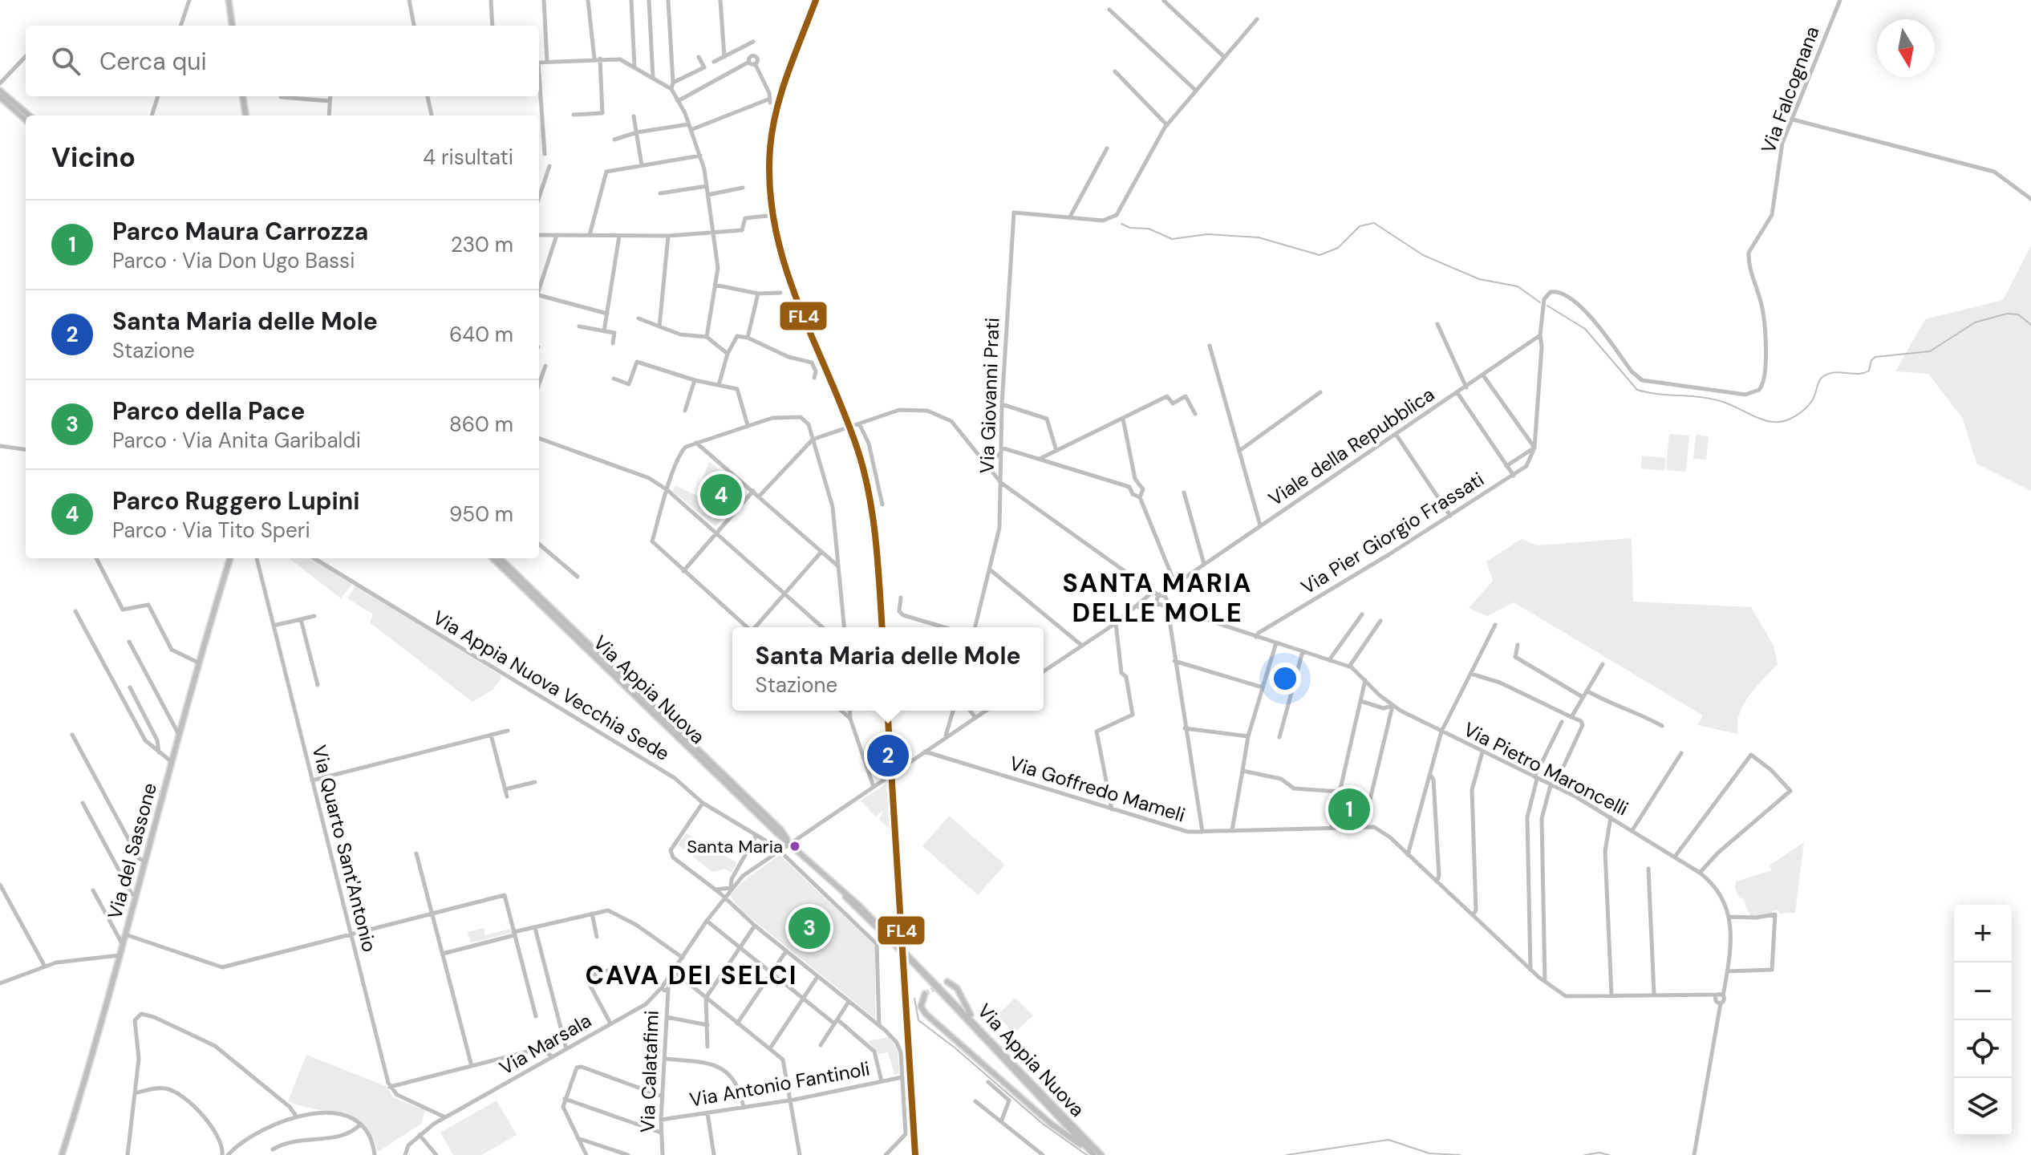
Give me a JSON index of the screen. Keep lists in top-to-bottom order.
{
  "streets": {
    "main road": ["Via Appia Nuova", "Via del Sassone"],
    "street": [
      "Via Falcognana",
      "Via Giovanni Prati",
      "Viale della Repubblica",
      "Via Pier Giorgio Frassati",
      "Via Appia Nuova Vecchia Sede",
      "Via Pietro Maroncelli",
      "Via Goffredo Mameli",
      "Via Quarto Sant'Antonio",
      "Via Marsala",
      "Via Calatafimi",
      "Via Antonio Fantinoli"
    ]
  },
  "crossings": [
    ["Via Falcognana", "Viale della Repubblica"],
    ["Via Pietro Maroncelli", "Via Goffredo Mameli"],
    ["Via Marsala", "Via Calatafimi"],
    ["Via Calatafimi", "Via Antonio Fantinoli"]
  ],
  "districts": ["SANTA MARIA DELLE MOLE", "CAVA DEI SELCI"],
  "places": ["Santa Maria"],
  "lines": ["transit line FL4"],
  "north": "bottom",
  "page": {
    "search": "Cerca qui",
    "heading": ["Vicino", "4 risultati"],
    "list": [
      {
        "mark": "1",
        "name": "Parco Maura Carrozza",
        "note": "Parco · Via Don Ugo Bassi",
        "value": "230 m"
      },
      {
        "mark": "2",
        "name": "Santa Maria delle Mole",
        "note": "Stazione",
        "value": "640 m"
      },
      {
        "mark": "3",
        "name": "Parco della Pace",
        "note": "Parco · Via Anita Garibaldi",
        "value": "860 m"
      },
      {
        "mark": "4",
        "name": "Parco Ruggero Lupini",
        "note": "Parco · Via Tito Speri",
        "value": "950 m"
      }
    ],
    "pins": [
      "4",
      "2",
      "1",
      "3"
    ],
    "popup": ["Santa Maria delle Mole", "Stazione"],
    "map_buttons": ["+", "−"]
  }
}
